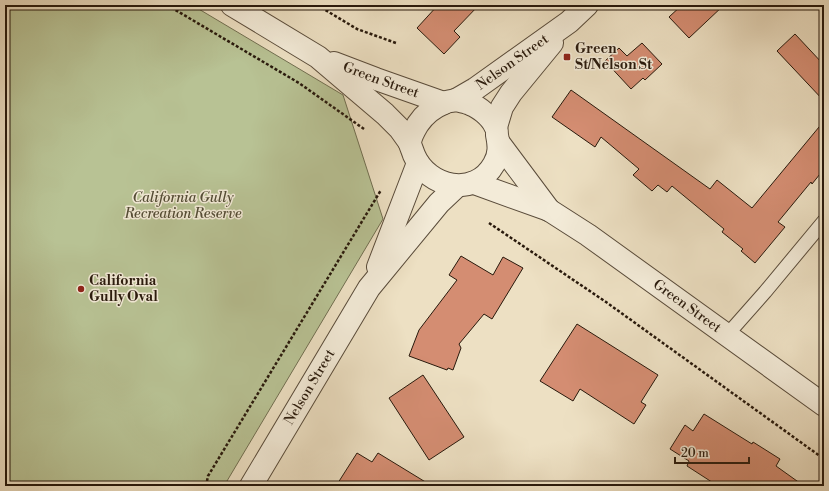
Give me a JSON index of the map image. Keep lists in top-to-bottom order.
{
  "streets": {
    "street": ["Nelson Street", "Green Street"]
  },
  "crossings": [
    ["Nelson Street", "Green Street"]
  ],
  "parks": ["California Gully Recreation Reserve"],
  "places": {
    "transit": ["Green St/Nelson St"],
    "other": ["California Gully Oval"]
  },
  "scale_bar": "20 m"
}
